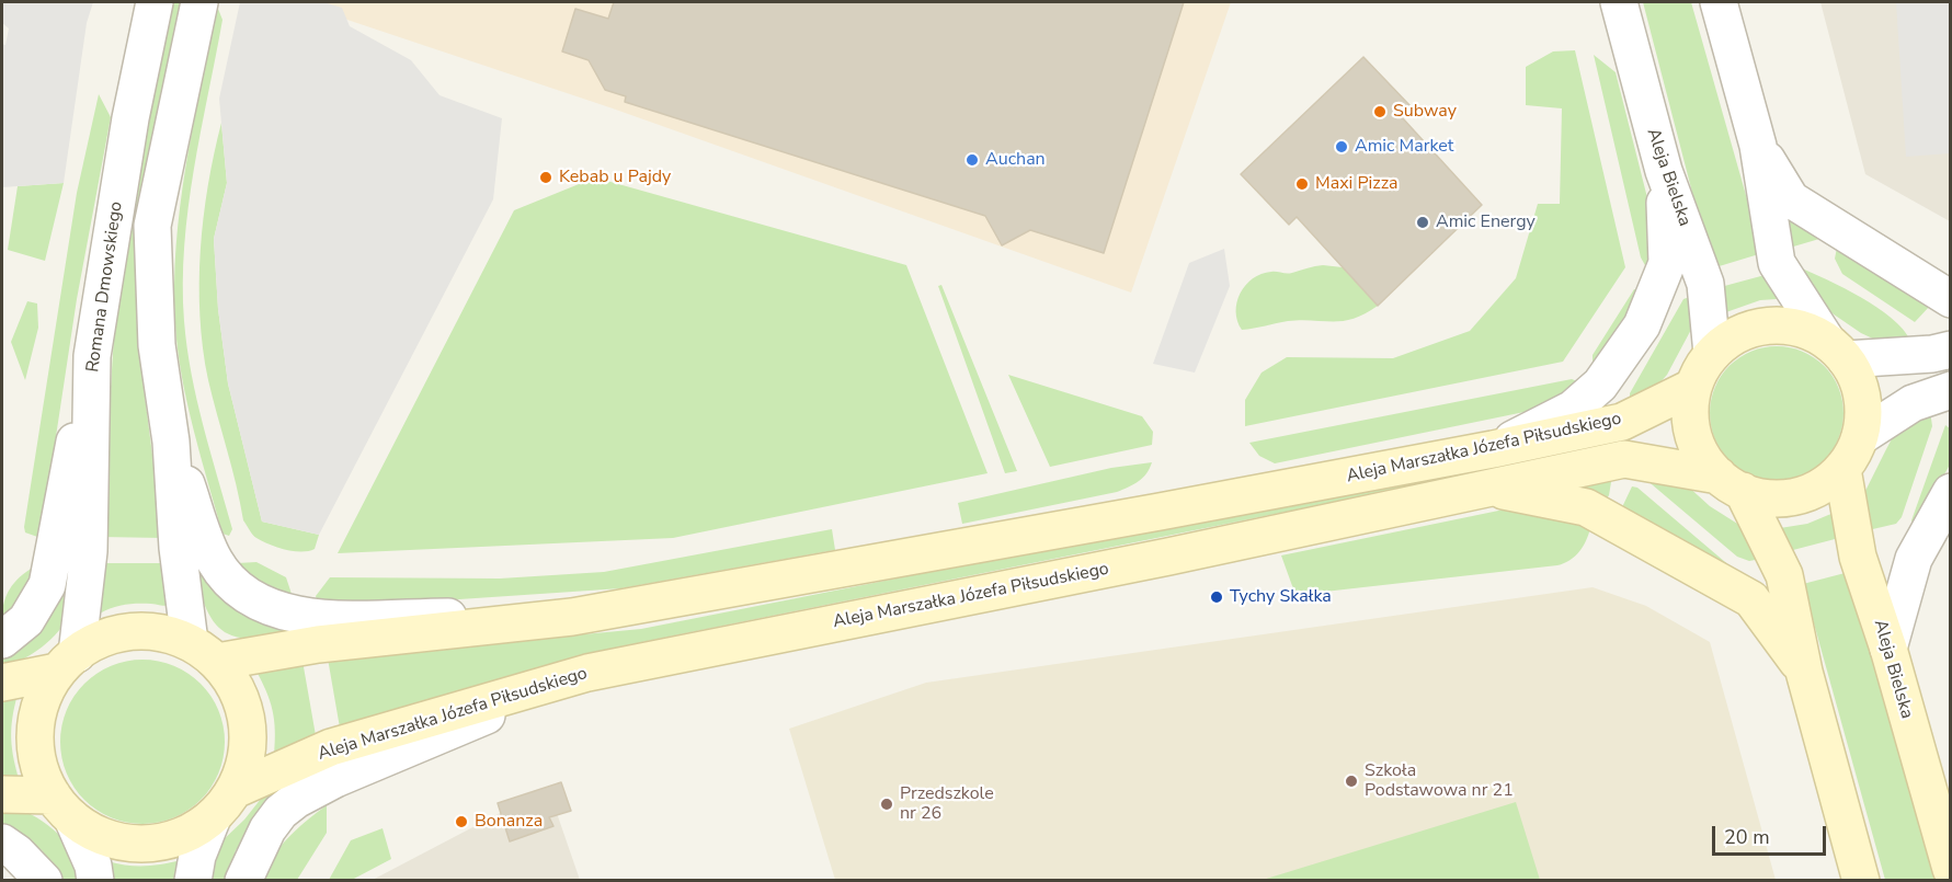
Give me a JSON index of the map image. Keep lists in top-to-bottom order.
{
  "streets": {
    "main road": ["Aleja Bielska", "Aleja Marszałka Józefa Piłsudskiego"],
    "street": ["Romana Dmowskiego"]
  },
  "crossings": [
    ["Aleja Bielska", "Aleja Marszałka Józefa Piłsudskiego"],
    ["Romana Dmowskiego", "Aleja Marszałka Józefa Piłsudskiego"]
  ],
  "places": [
    "Subway",
    "Amic Market",
    "Auchan",
    "Kebab u Pajdy",
    "Maxi Pizza",
    "Amic Energy",
    "Tychy Skałka",
    "Szkoła Podstawowa nr 21",
    "Przedszkole nr 26",
    "Bonanza"
  ],
  "scale_bar": "20 m"
}
